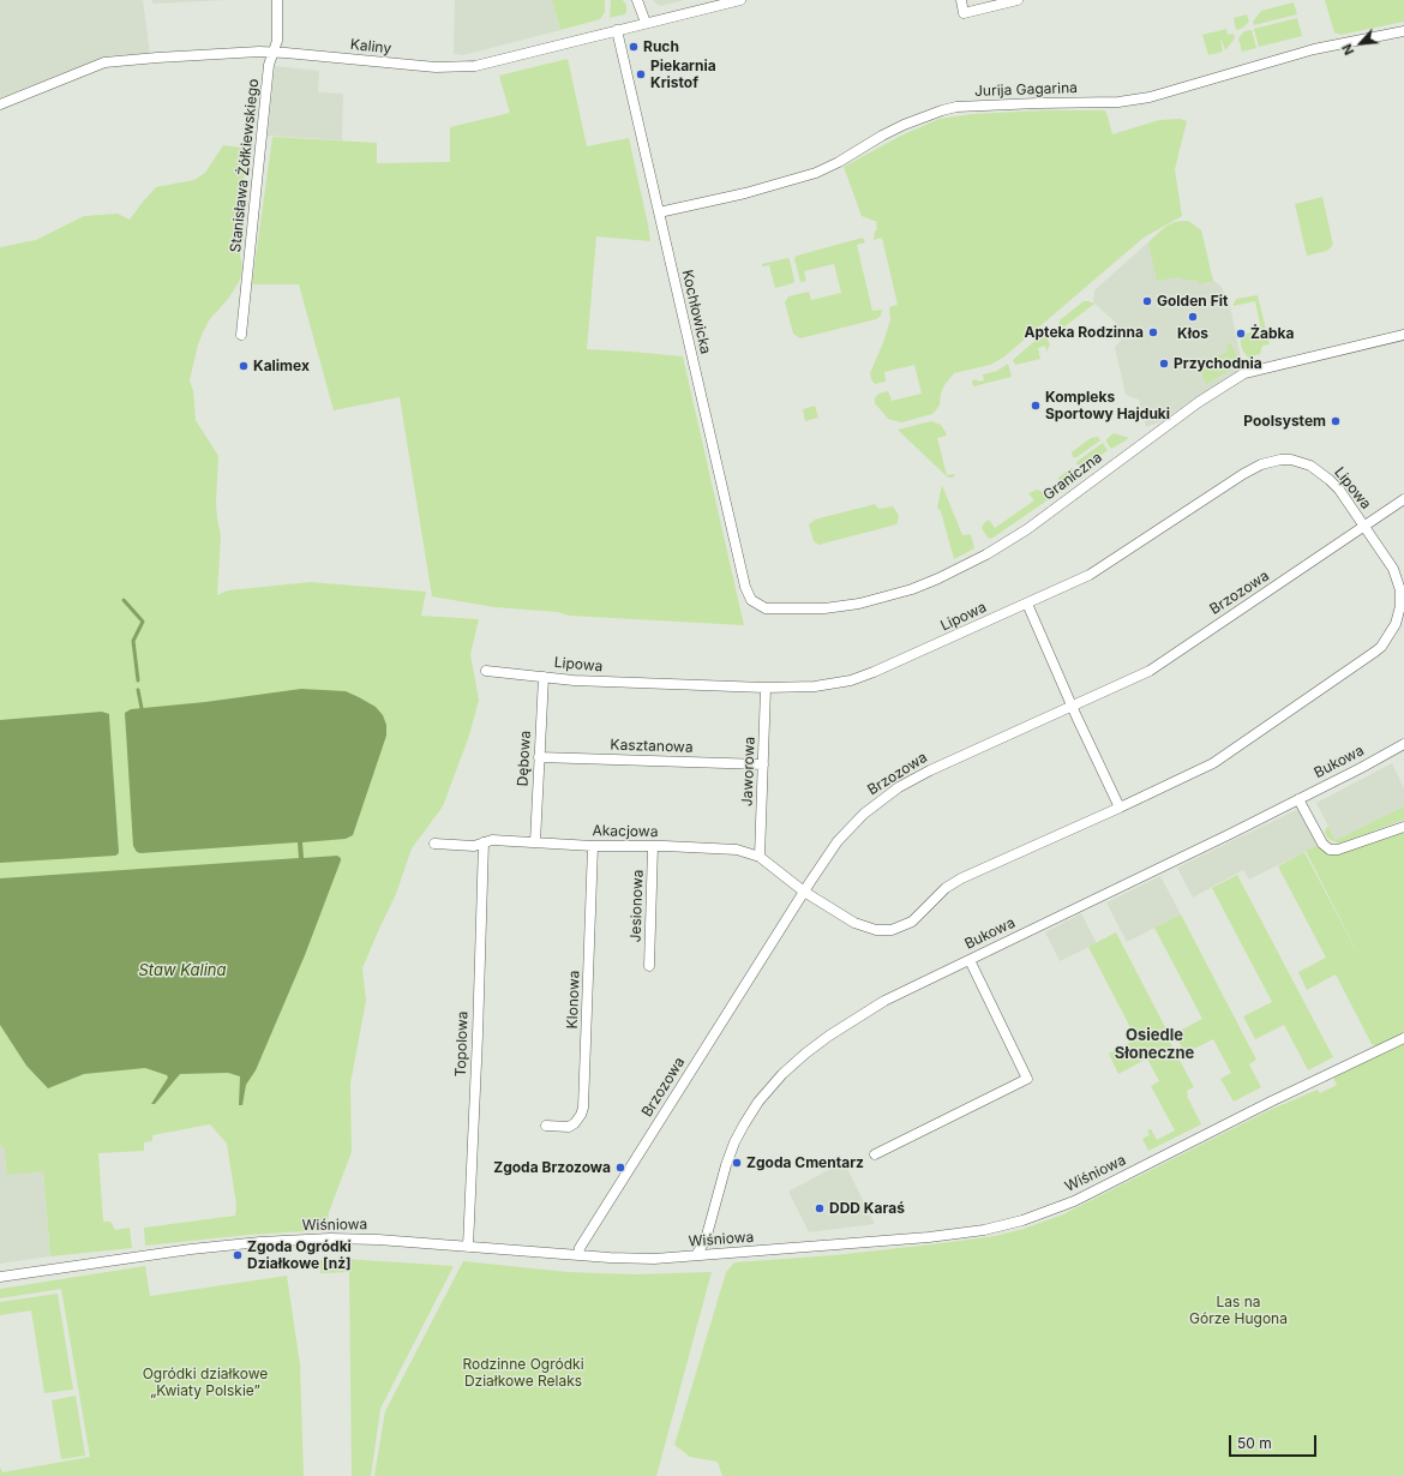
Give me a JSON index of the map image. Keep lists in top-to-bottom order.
{
  "streets": {
    "street": [
      "Kaliny",
      "Jurija Gagarina",
      "Stanisława Żółkiewskiego",
      "Kochłowicka",
      "Graniczna",
      "Lipowa",
      "Brzozowa",
      "Kasztanowa",
      "Dębowa",
      "Bukowa",
      "Jaworowa",
      "Akacjowa",
      "Jesionowa",
      "Klonowa",
      "Topolowa",
      "Wiśniowa"
    ]
  },
  "crossings": [
    ["Kaliny", "Stanisława Żółkiewskiego"],
    ["Kaliny", "Kochłowicka"],
    ["Jurija Gagarina", "Kochłowicka"],
    ["Kochłowicka", "Graniczna"],
    ["Lipowa", "Brzozowa"],
    ["Lipowa", "Dębowa"],
    ["Lipowa", "Jaworowa"],
    ["Lipowa", "Akacjowa"],
    ["Brzozowa", "Akacjowa"],
    ["Brzozowa", "Wiśniowa"],
    ["Kasztanowa", "Dębowa"],
    ["Kasztanowa", "Jaworowa"],
    ["Dębowa", "Akacjowa"],
    ["Bukowa", "Wiśniowa"],
    ["Jaworowa", "Akacjowa"],
    ["Akacjowa", "Jesionowa"],
    ["Akacjowa", "Klonowa"],
    ["Akacjowa", "Topolowa"],
    ["Topolowa", "Wiśniowa"]
  ],
  "districts": ["Osiedle Słoneczne"],
  "water": ["Staw Kalina"],
  "parks": ["Las na Górze Hugona", "Rodzinne Ogródki Działkowe Relaks", "Ogródki działkowe „Kwiaty Polskie”"],
  "places": [
    "Ruch",
    "Piekarnia Kristof",
    "Golden Fit",
    "Kłos",
    "Apteka Rodzinna",
    "Żabka",
    "Przychodnia",
    "Kalimex",
    "Kompleks Sportowy Hajduki",
    "Poolsystem",
    "Zgoda Cmentarz",
    "Zgoda Brzozowa",
    "DDD Karaś",
    "Zgoda Ogródki Działkowe [nż]"
  ],
  "scale_bar": "50 m",
  "north": "bottom left"
}
